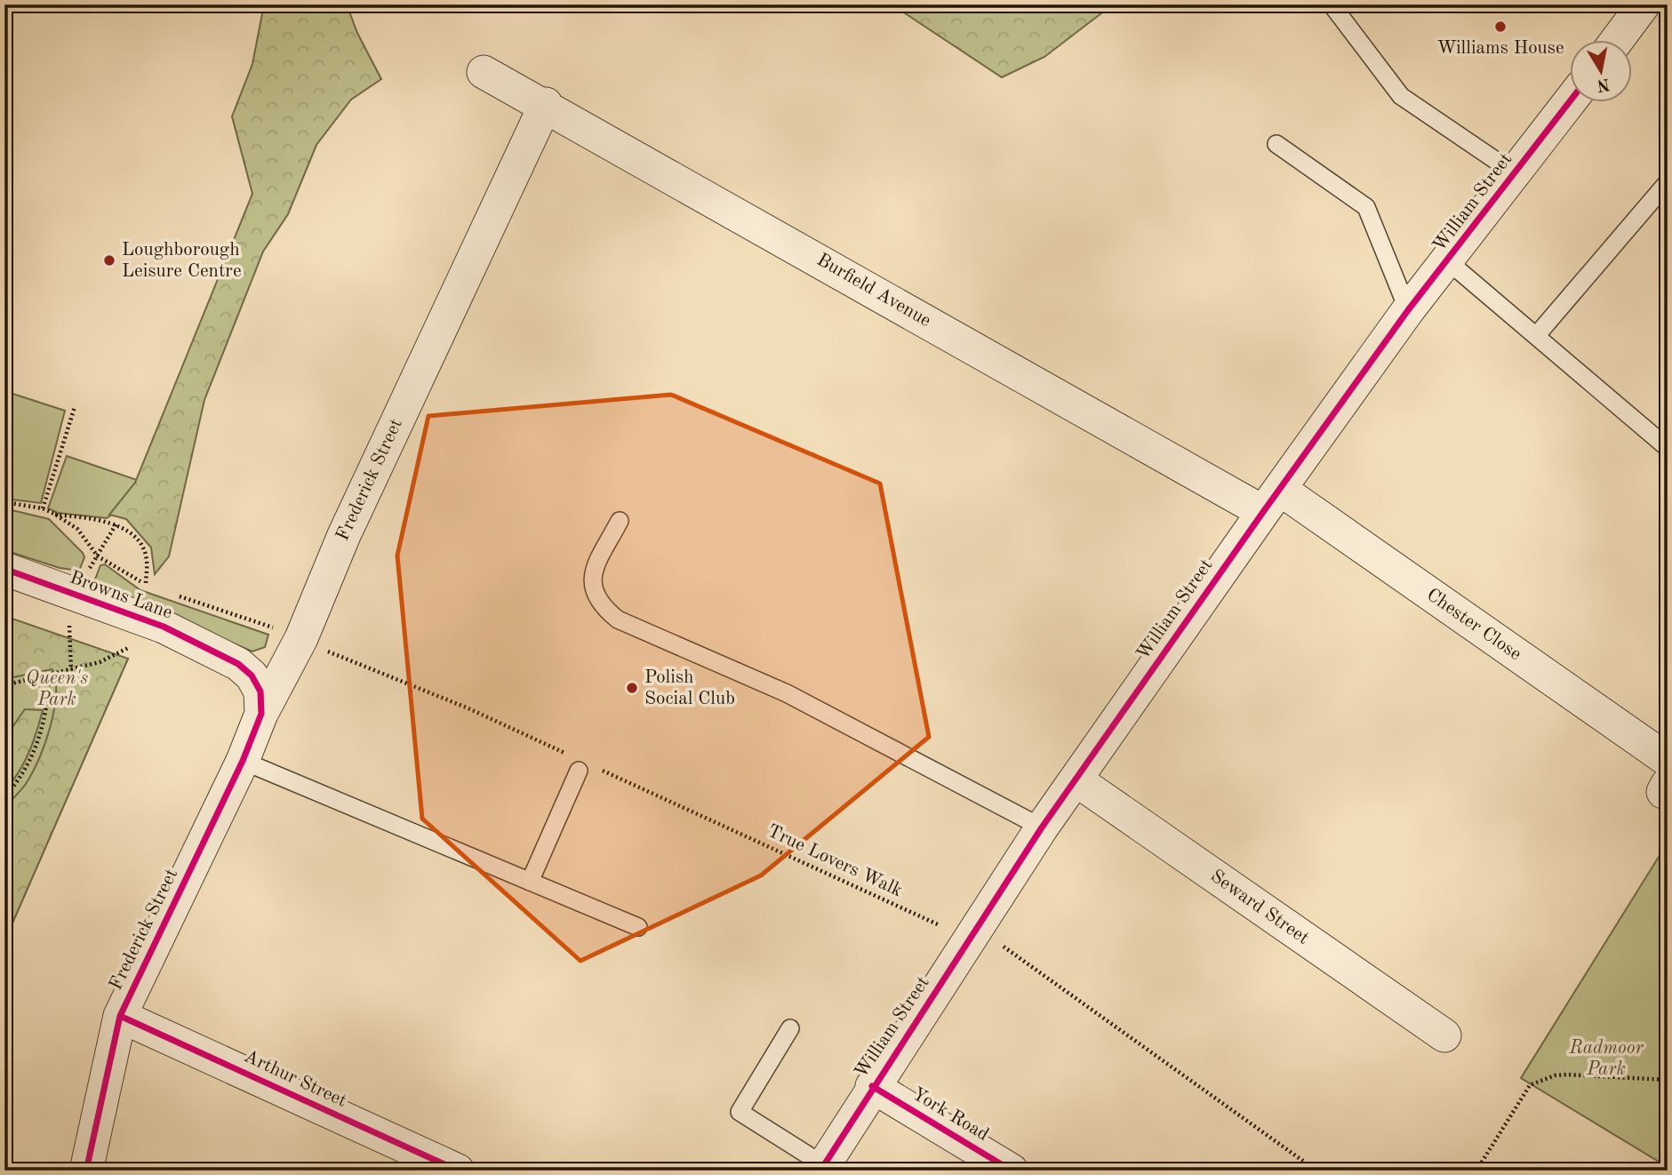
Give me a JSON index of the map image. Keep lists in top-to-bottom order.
{
  "streets": {
    "street": [
      "William Street",
      "Burfield Avenue",
      "Frederick Street",
      "Browns Lane",
      "Chester Close",
      "Seward Street",
      "Arthur Street",
      "York Road"
    ],
    "path": ["True Lovers Walk"]
  },
  "crossings": [
    ["William Street", "Burfield Avenue"],
    ["William Street", "Chester Close"],
    ["William Street", "True Lovers Walk"],
    ["William Street", "Seward Street"],
    ["William Street", "York Road"],
    ["Burfield Avenue", "Frederick Street"],
    ["Burfield Avenue", "Chester Close"],
    ["Frederick Street", "Browns Lane"],
    ["Frederick Street", "Arthur Street"]
  ],
  "parks": ["Queen's Park", "Radmoor Park"],
  "places": ["Williams House", "Loughborough Leisure Centre", "Polish Social Club"],
  "north": "bottom"
}
